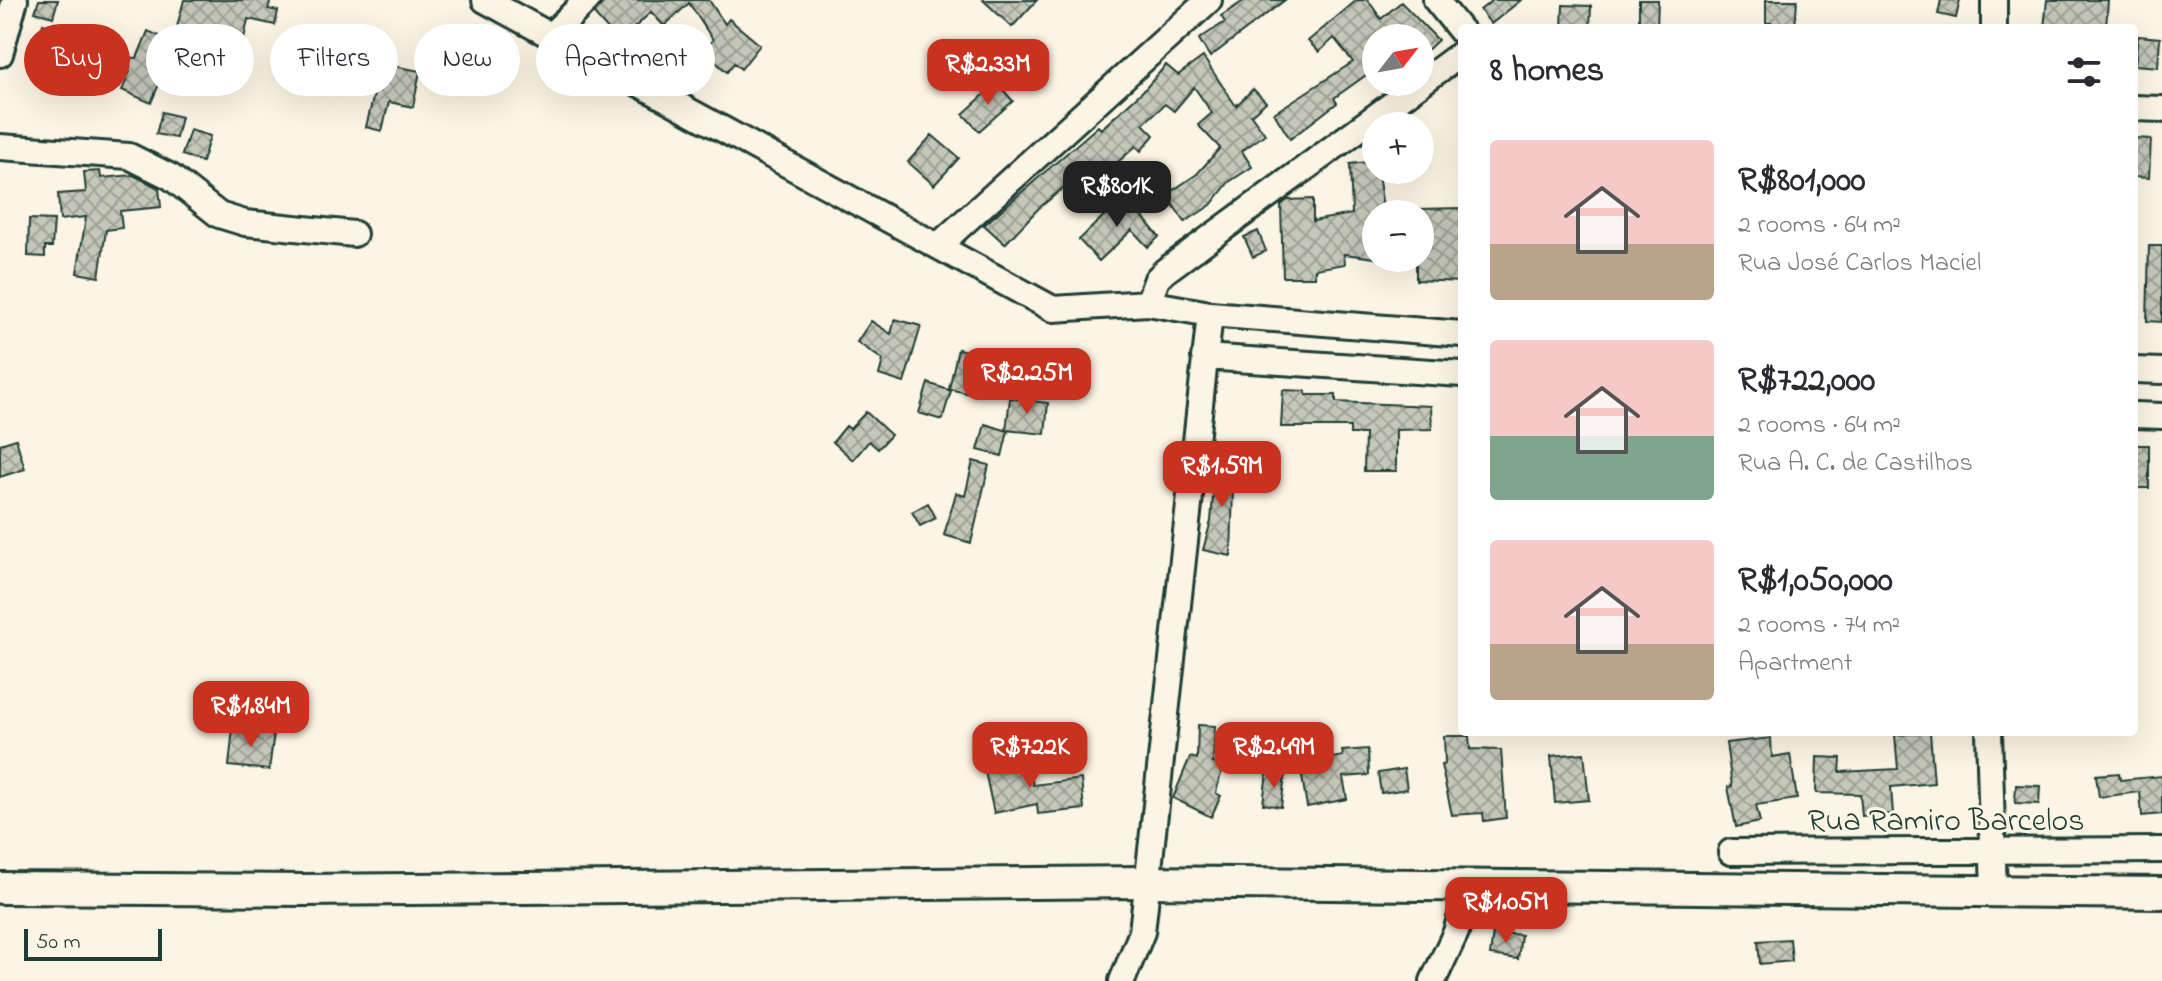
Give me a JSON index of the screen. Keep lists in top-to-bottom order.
{
  "streets": {
    "street": ["Rua Ramiro Barcelos"]
  },
  "scale_bar": "50 m",
  "north": "top right",
  "page": {
    "map_buttons": ["+", "−"],
    "chip": [
      "Buy",
      "Rent",
      "Filters",
      "New",
      "Apartment"
    ],
    "heading": "8 homes",
    "price": [
      "R$2.33M",
      "R$801K",
      "R$2.25M",
      "R$1.59M",
      "R$1.84M",
      "R$722K",
      "R$2.49M",
      "R$1.05M"
    ],
    "list": [
      {
        "name": "R$801,000",
        "note": "2 rooms · 64 m² · Rua José Carlos Maciel"
      },
      {
        "name": "R$722,000",
        "note": "2 rooms · 64 m² · Rua A. C. de Castilhos"
      },
      {
        "name": "R$1,050,000",
        "note": "2 rooms · 74 m² · Apartment"
      }
    ],
    "scale": "50 m"
  }
}
